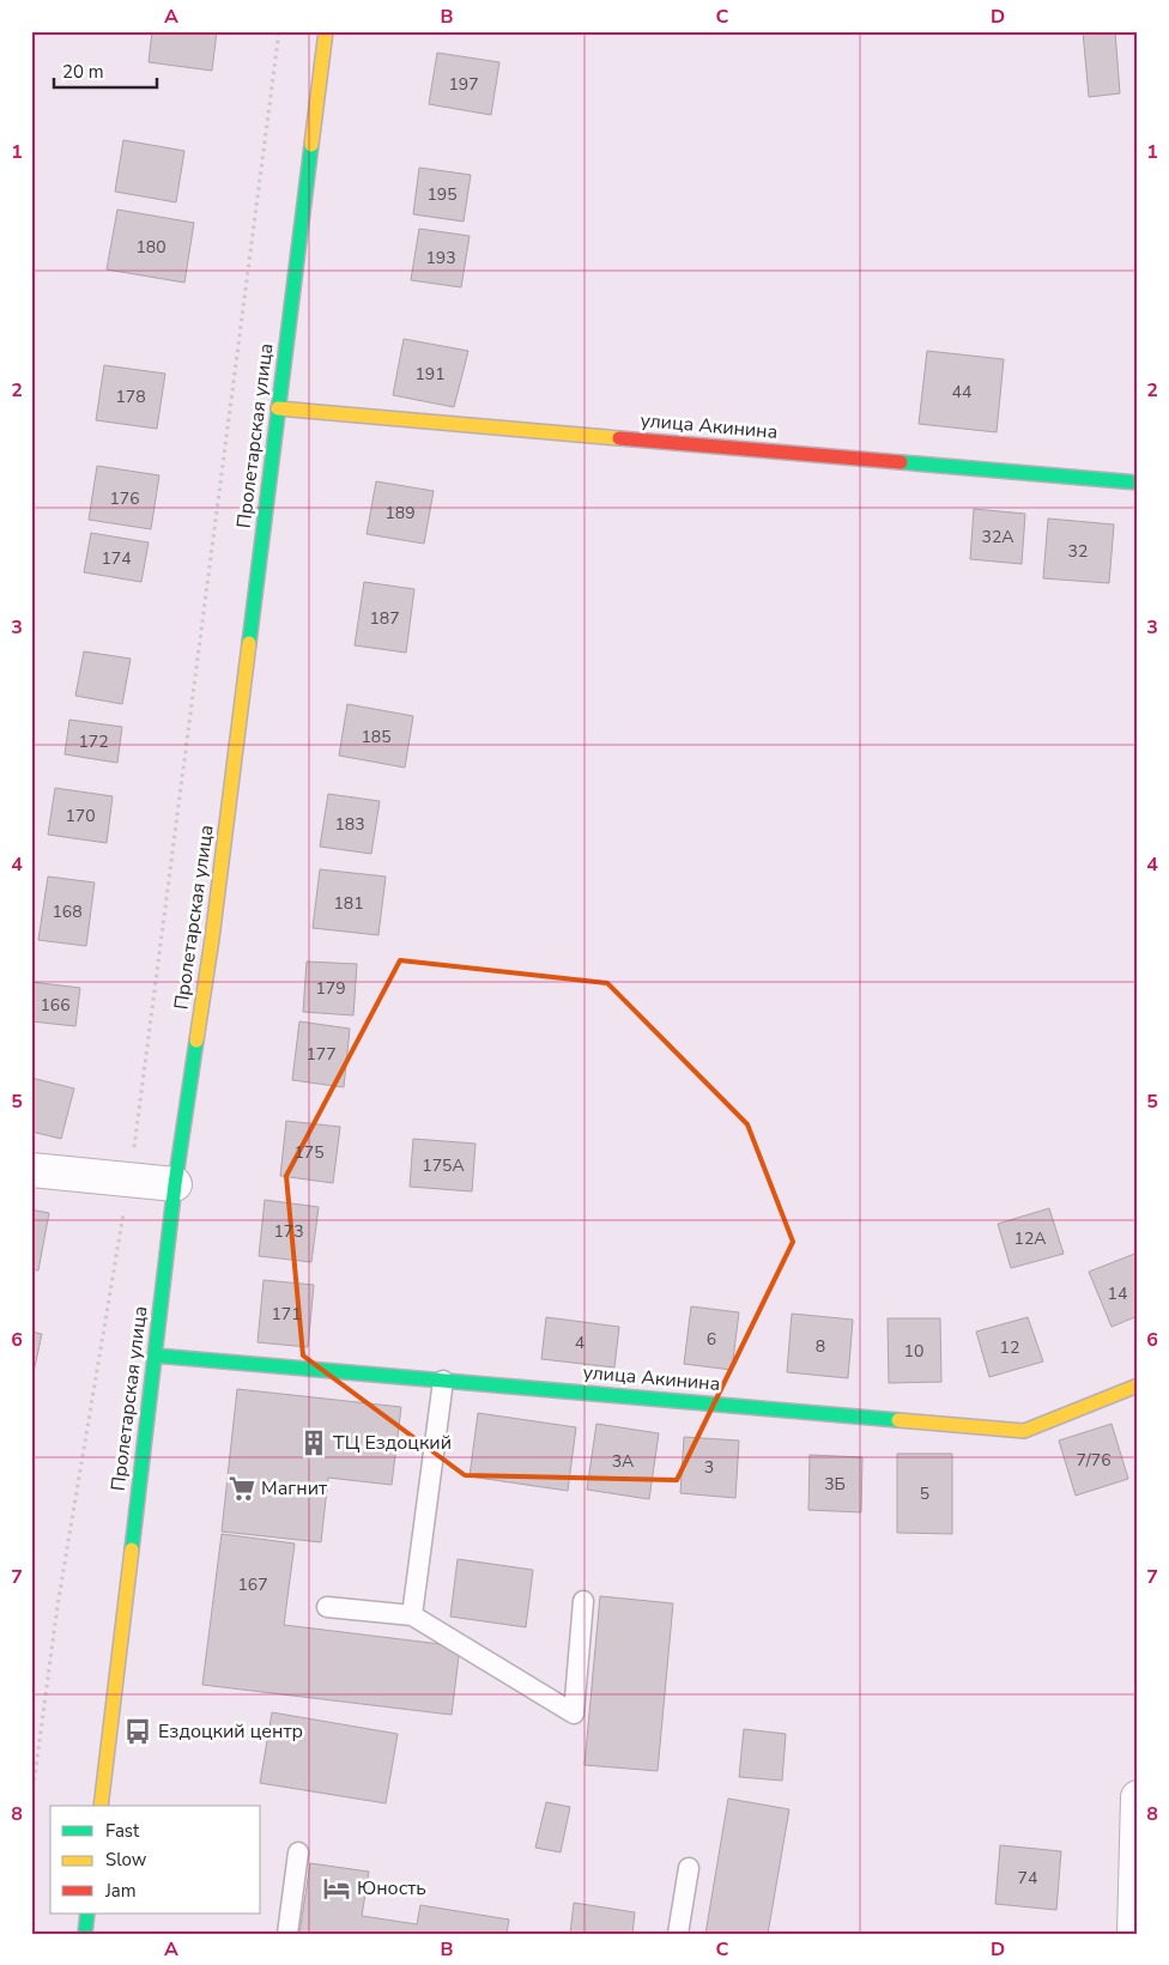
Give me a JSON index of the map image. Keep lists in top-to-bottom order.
{
  "streets": {
    "street": ["улица Акинина", "Пролетарская улица"]
  },
  "crossings": [
    ["улица Акинина", "Пролетарская улица"]
  ],
  "places": {
    "building": ["ТЦ Ездоцкий"],
    "supermarket": ["Магнит"],
    "bus stop": ["Ездоцкий центр"],
    "hotel": ["Юность"]
  },
  "house_numbers": [
    "197",
    "195",
    "180",
    "193",
    "191",
    "44",
    "178",
    "176",
    "189",
    "32А",
    "32",
    "174",
    "187",
    "185",
    "172",
    "170",
    "183",
    "181",
    "168",
    "179",
    "166",
    "177",
    "175",
    "175А",
    "173",
    "12А",
    "14",
    "171",
    "6",
    "4",
    "8",
    "12",
    "10",
    "7/76",
    "3А",
    "3",
    "3Б",
    "5",
    "167",
    "74"
  ],
  "legend": ["Fast", "Slow", "Jam"],
  "scale_bar": "20 m",
  "grid": {
    "columns": [
      "A",
      "B",
      "C",
      "D"
    ],
    "rows": [
      "1",
      "2",
      "3",
      "4",
      "5",
      "6",
      "7",
      "8"
    ]
  }
}
